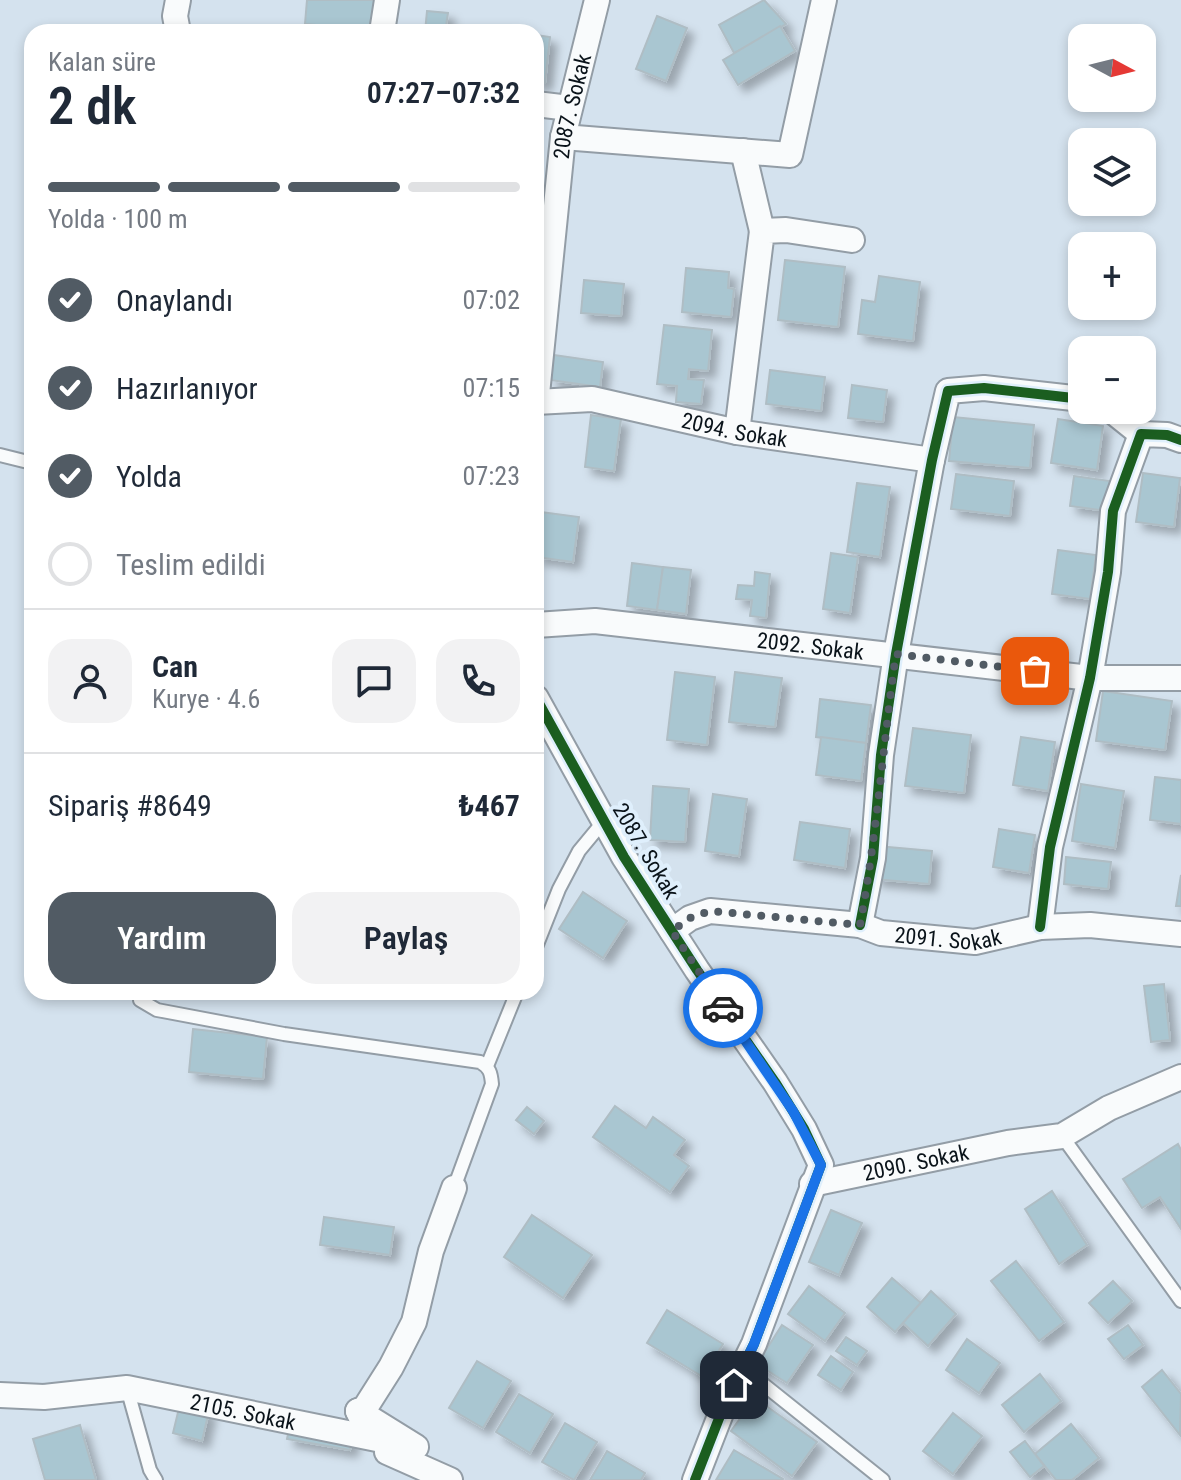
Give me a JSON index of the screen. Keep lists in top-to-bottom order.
{
  "streets": {
    "street": [
      "2087. Sokak",
      "2094. Sokak",
      "2092. Sokak",
      "2091. Sokak",
      "2090. Sokak",
      "2105. Sokak"
    ]
  },
  "crossings": [
    ["2087. Sokak", "2091. Sokak"],
    ["2087. Sokak", "2090. Sokak"]
  ],
  "north": "right",
  "page": {
    "map_buttons": ["+", "−"],
    "heading": ["2 dk", "Kalan süre", "07:27–07:32"],
    "panel": [
      "Can",
      "Kurye · 4.6",
      "Sipariş #8649",
      "₺467"
    ],
    "bar": "Yolda · 100 m",
    "list": [
      ["Onaylandı", "07:02"],
      ["Hazırlanıyor", "07:15"],
      ["Yolda", "07:23"],
      "Teslim edildi"
    ],
    "buttons": ["Yardım", "Paylaş"]
  }
}
